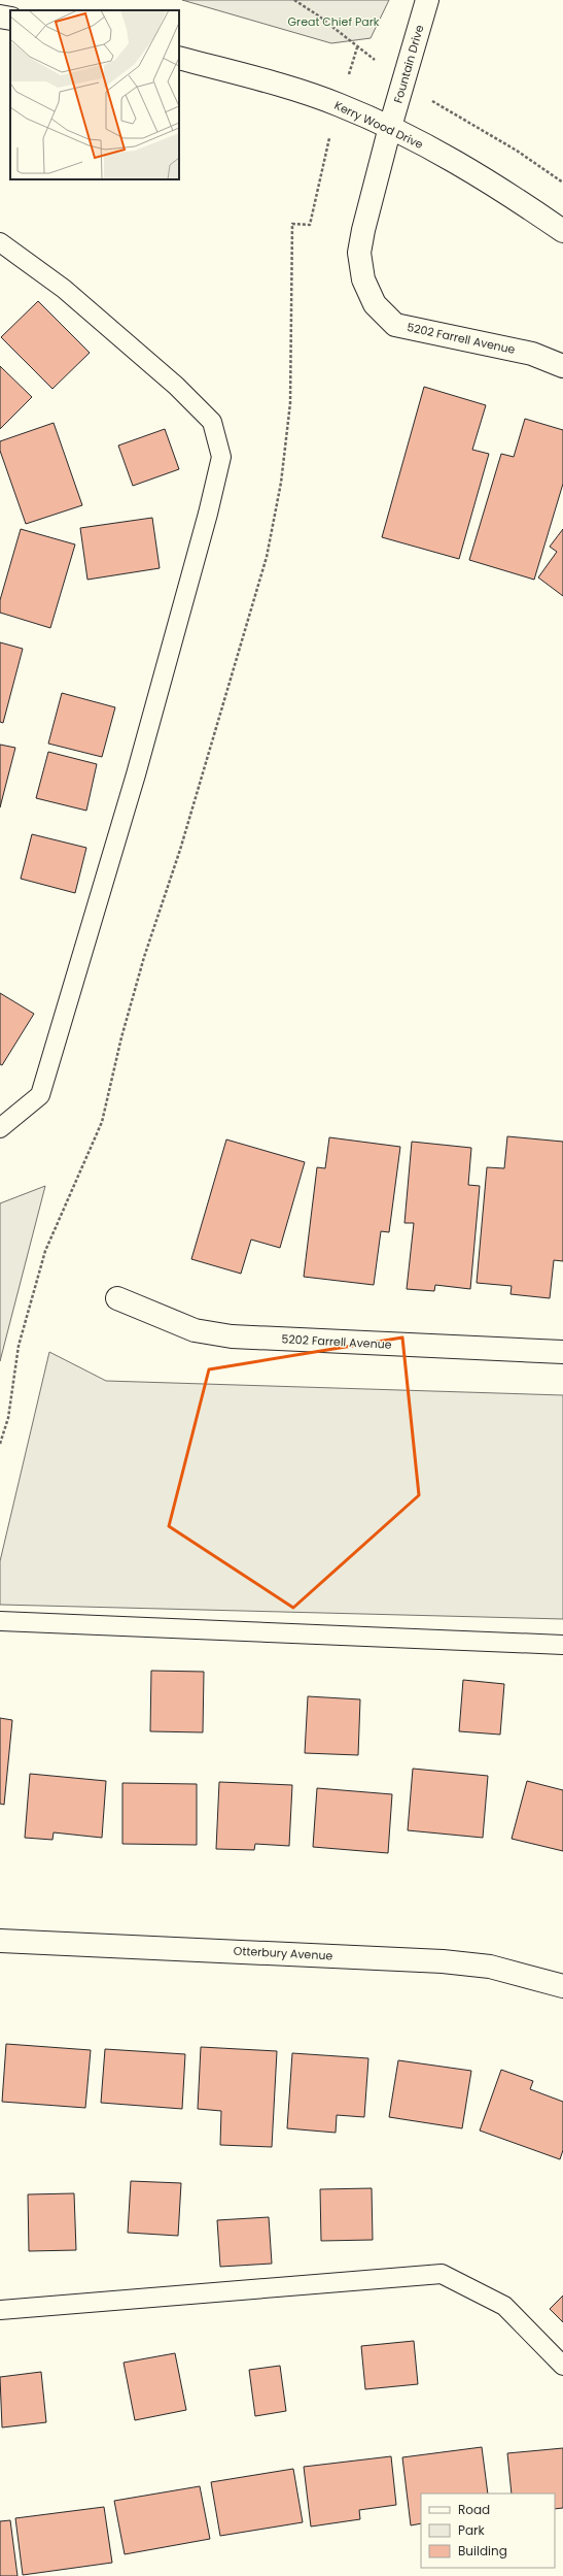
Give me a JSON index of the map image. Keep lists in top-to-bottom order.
{
  "streets": {
    "street": [
      "Fountain Drive",
      "Kerry Wood Drive",
      "5202 Farrell Avenue",
      "Otterbury Avenue"
    ]
  },
  "crossings": [
    ["Fountain Drive", "Kerry Wood Drive"],
    ["Fountain Drive", "5202 Farrell Avenue"],
    ["Kerry Wood Drive", "5202 Farrell Avenue"]
  ],
  "parks": ["Great Chief Park"],
  "legend": ["Road", "Park", "Building"]
}
